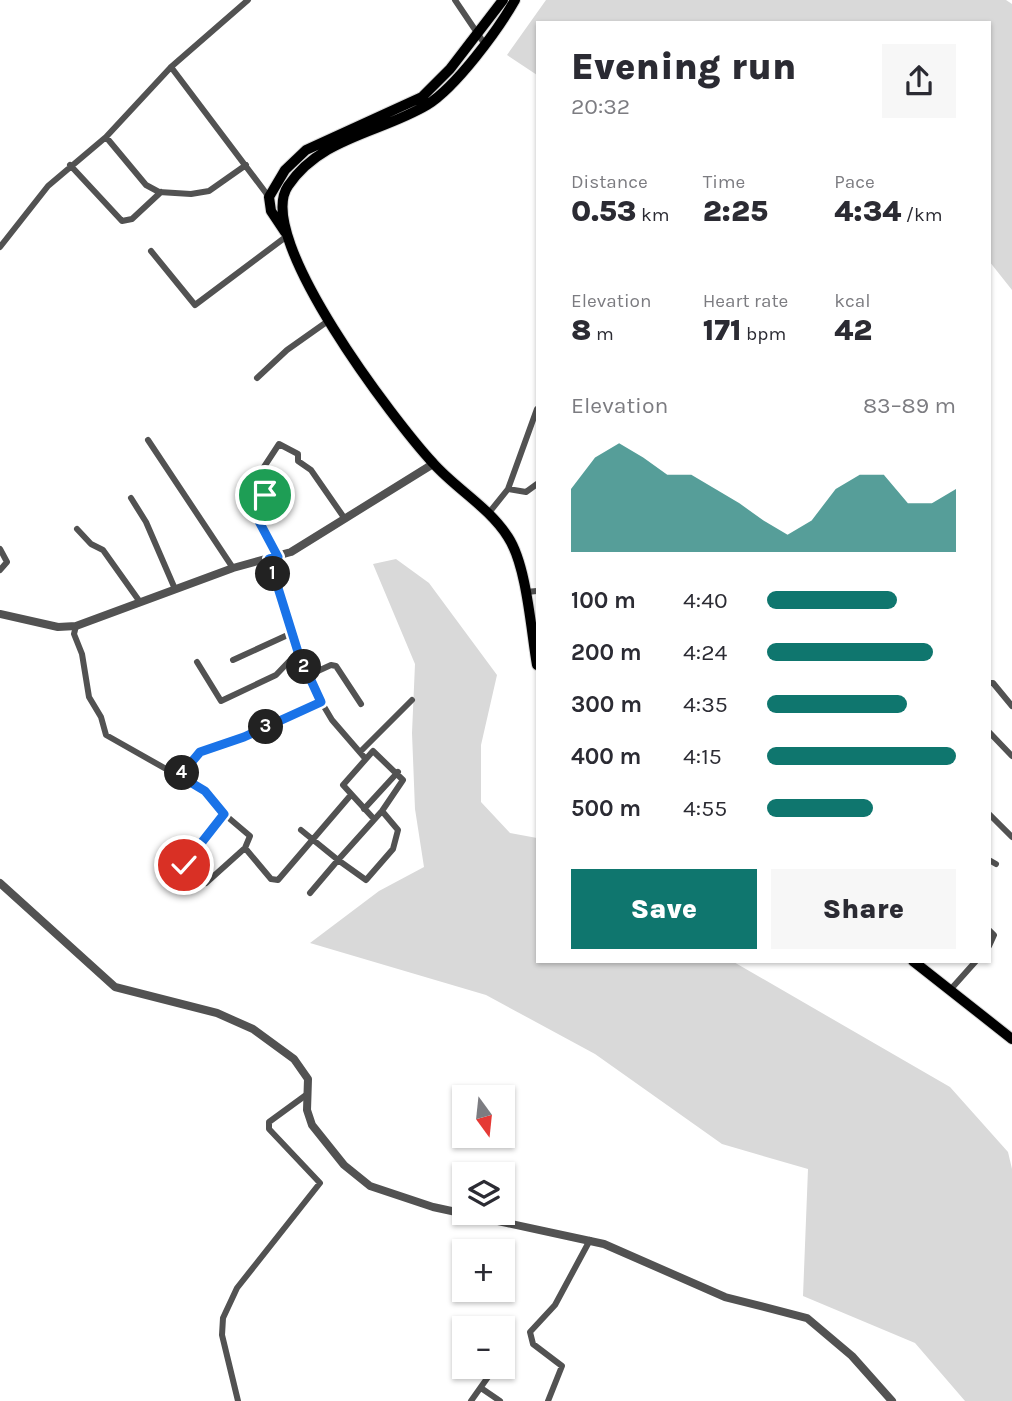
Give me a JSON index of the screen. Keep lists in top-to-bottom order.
{
  "north": "bottom",
  "page": {
    "heading": ["Evening run", "20:32"],
    "stats": [
      ["Distance", "0.53 km"],
      ["Time", "2:25"],
      ["Pace", "4:34 /km"],
      ["Elevation", "8 m"],
      ["Heart rate", "171 bpm"],
      ["kcal", "42"]
    ],
    "chart": ["Elevation", "83–89 m"],
    "pins": [
      "1",
      "2",
      "3",
      "4"
    ],
    "list": [
      {
        "name": "100 m",
        "note": "4:40"
      },
      {
        "name": "200 m",
        "note": "4:24"
      },
      {
        "name": "300 m",
        "note": "4:35"
      },
      {
        "name": "400 m",
        "note": "4:15"
      },
      {
        "name": "500 m",
        "note": "4:55"
      }
    ],
    "buttons": ["Save", "Share"],
    "map_buttons": ["+", "−"]
  }
}
